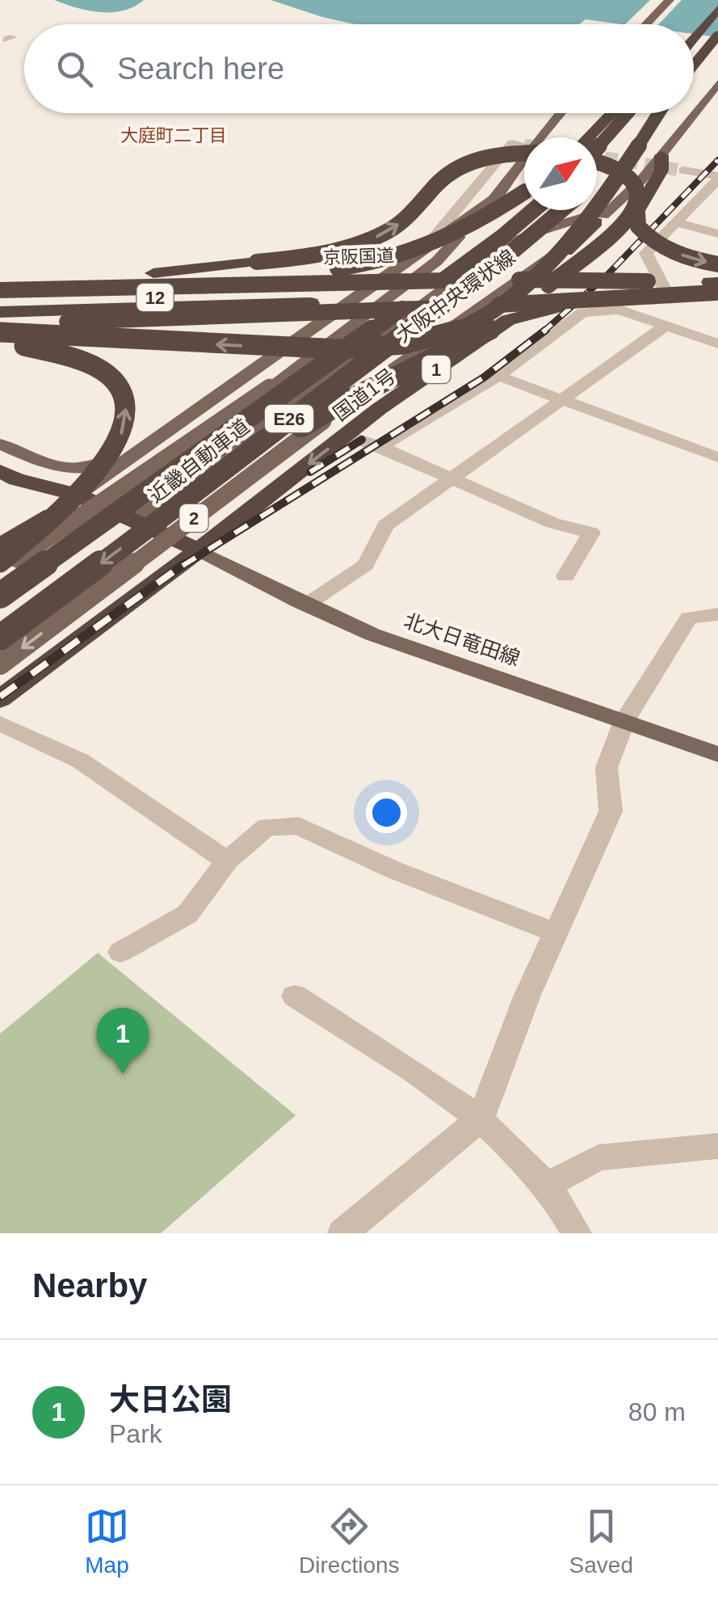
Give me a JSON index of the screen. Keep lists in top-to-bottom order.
{
  "streets": {
    "highway": [
      "京阪国道",
      "12",
      "1",
      "国道1号",
      "E26",
      "近畿自動車道"
    ],
    "main road": ["大阪中央環状線", "2", "北大日竜田線"]
  },
  "crossings": [
    ["京阪国道", "国道1号"],
    ["1", "国道1号"],
    ["1", "北大日竜田線"],
    ["国道1号", "北大日竜田線"]
  ],
  "districts": ["大庭町二丁目"],
  "north": "top right",
  "page": {
    "search": "Search here",
    "pins": "1",
    "heading": "Nearby",
    "list": [
      {
        "mark": "1",
        "name": "大日公園",
        "note": "Park",
        "value": "80 m"
      }
    ],
    "nav": ["Map", "Directions", "Saved"]
  }
}
